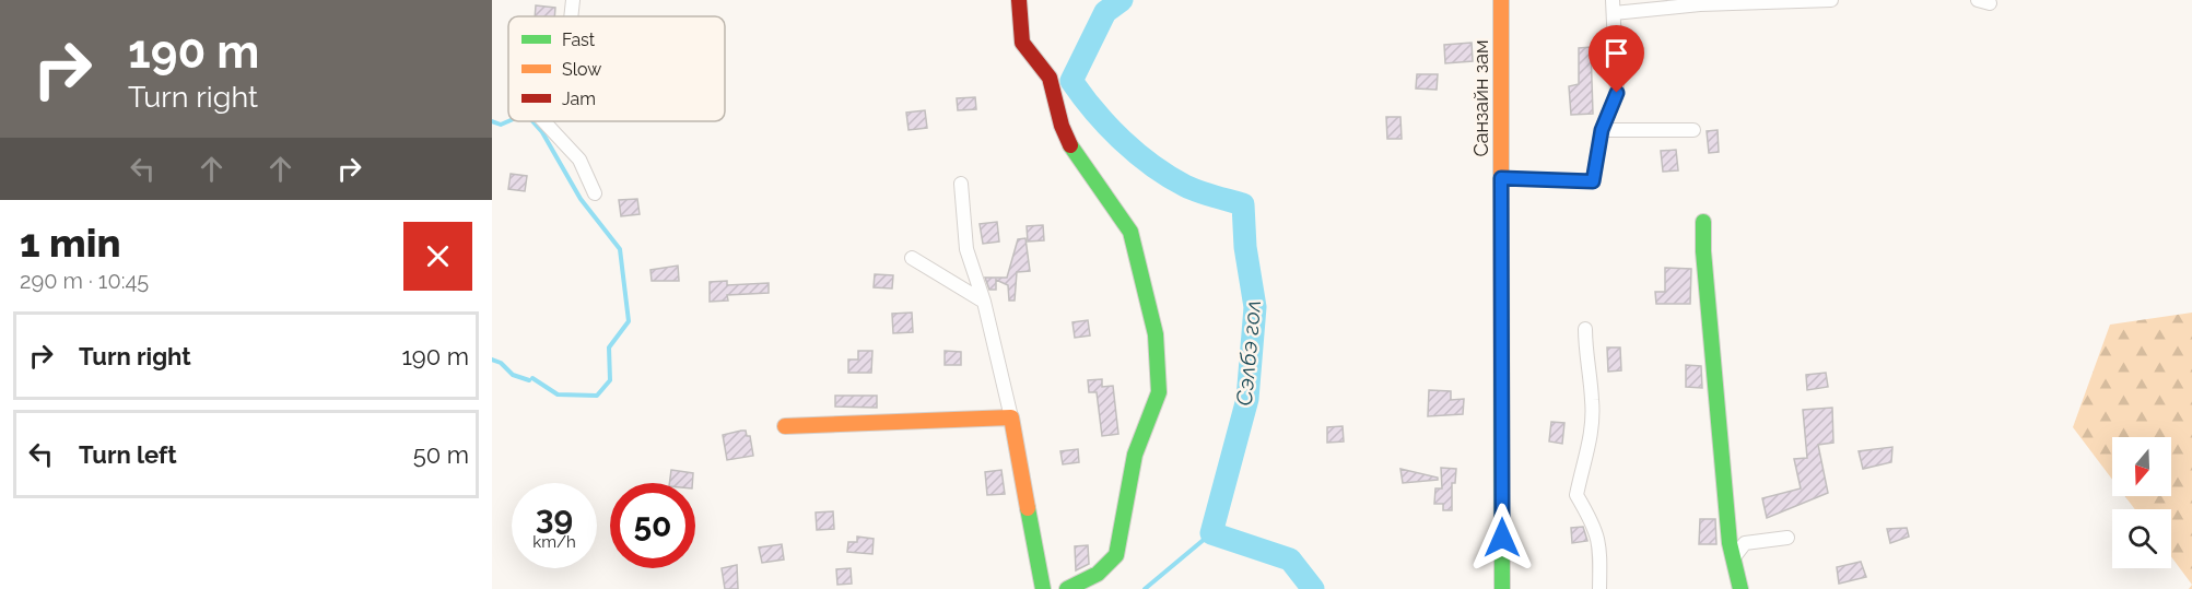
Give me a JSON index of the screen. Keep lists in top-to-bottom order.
{
  "streets": {
    "street": ["Санзайн зам"]
  },
  "water": ["Сэлбэ гол"],
  "legend": ["Fast", "Slow", "Jam"],
  "north": "bottom",
  "page": {
    "turn": ["190 m", "Turn right"],
    "heading": ["1 min", "290 m · 10:45"],
    "list": [
      {
        "name": "Turn right",
        "value": "190 m"
      },
      {
        "name": "Turn left",
        "value": "50 m"
      }
    ],
    "speed": "39 km/h",
    "limit": "50"
  }
}
